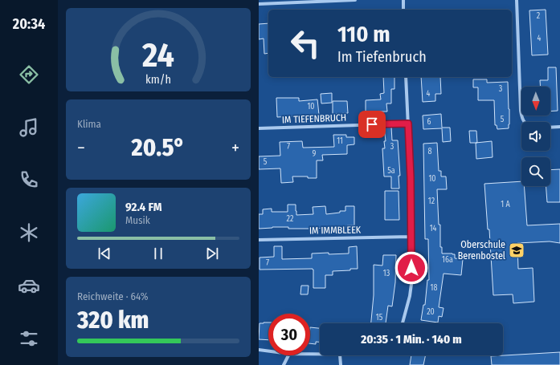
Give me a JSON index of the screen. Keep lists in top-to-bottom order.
{
  "streets": {
    "street": ["IM TIEFENBRUCH", "IM IMMBLEEK"]
  },
  "places": {
    "school or university": ["Oberschule Berenbostel"]
  },
  "house_numbers": [
    "2",
    "4",
    "3",
    "4",
    "10",
    "5",
    "6",
    "11",
    "7",
    "3",
    "8",
    "9",
    "5",
    "5a",
    "10",
    "12",
    "1 A",
    "22",
    "14",
    "16a",
    "7",
    "13",
    "18",
    "20",
    "15"
  ],
  "north": "bottom",
  "page": {
    "tabs": "20:34",
    "turn": ["110 m", "Im Tiefenbruch"],
    "tile": [
      "Klima",
      ["Reichweite · 64%", "320 km"]
    ],
    "heat": ["−", "20.5°", "+"],
    "song": ["92.4 FM", "Musik"],
    "limit": "30",
    "trip": "20:35 · 1 Min. · 140 m",
    "gauge": ["24", "km/h"]
  }
}
